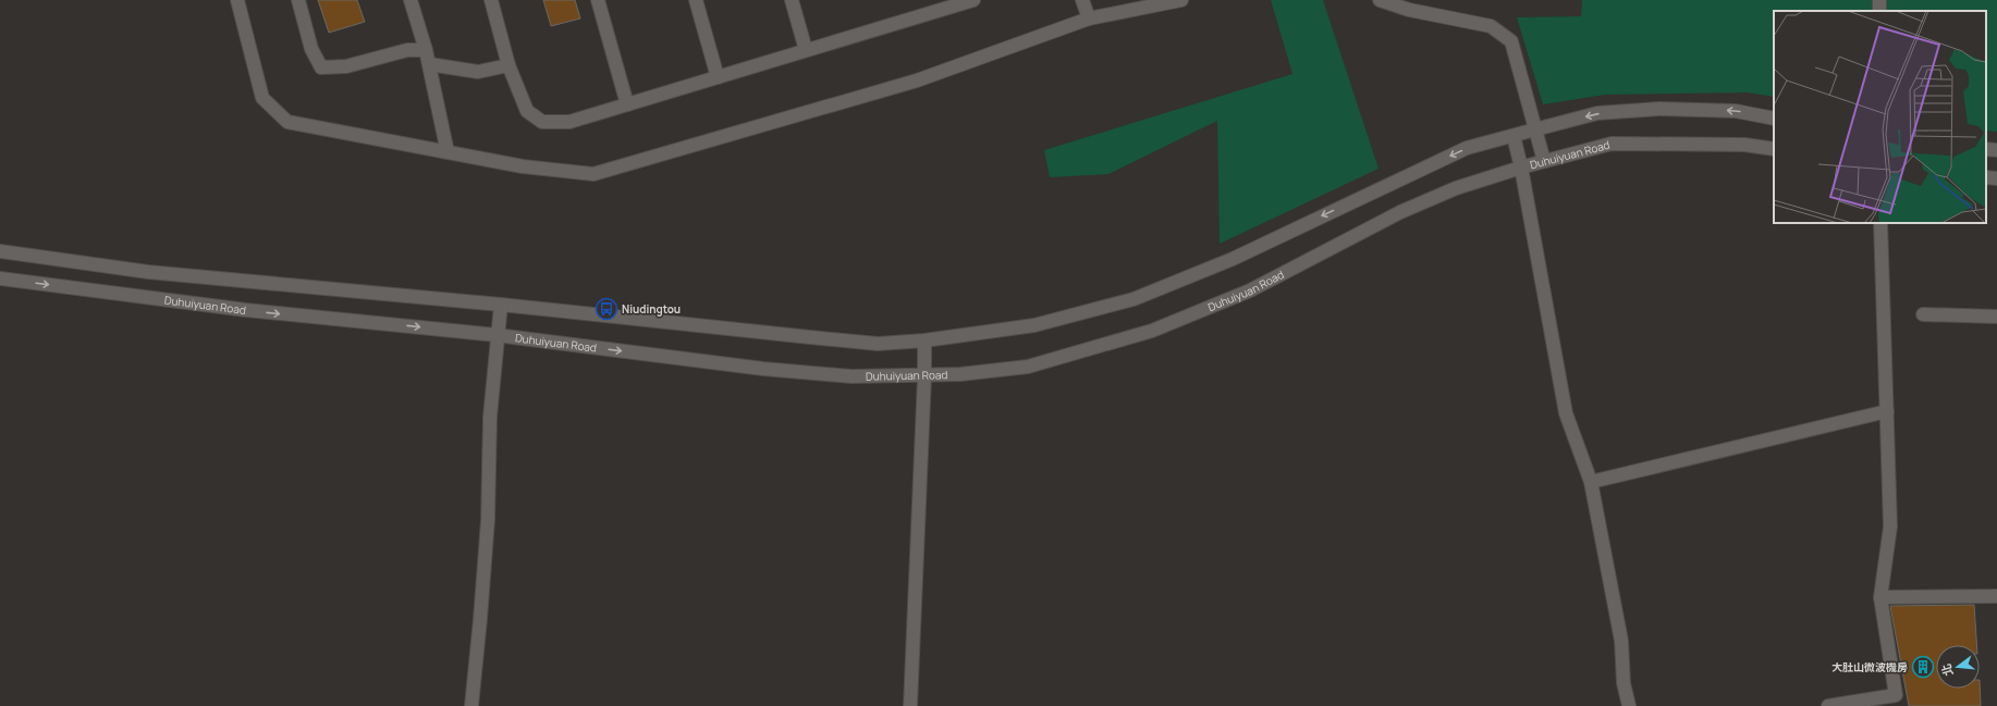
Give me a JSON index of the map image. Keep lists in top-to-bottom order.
{
  "streets": {
    "street": ["Duhuiyuan Road"]
  },
  "places": {
    "bus stop": ["Niudingtou"],
    "building": ["大肚山微波機房"]
  },
  "north": "left"
}
